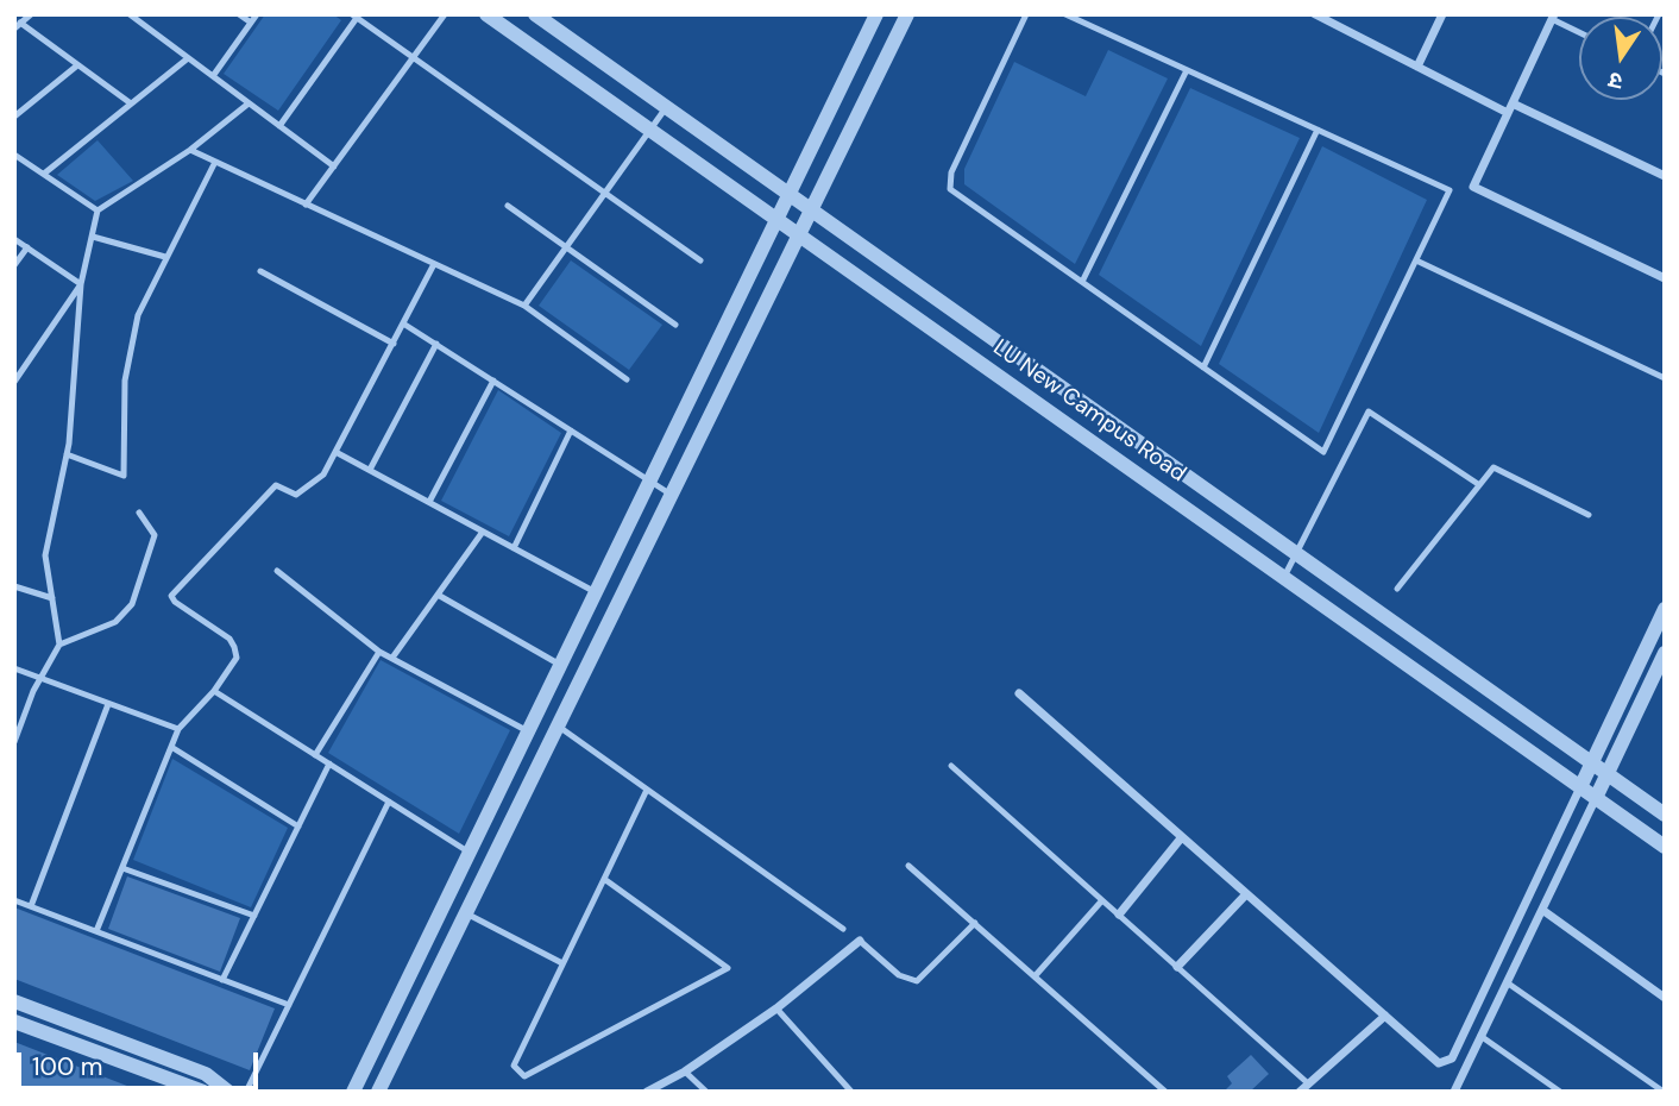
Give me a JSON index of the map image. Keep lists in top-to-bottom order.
{
  "streets": {
    "street": ["LU New Campus Road"]
  },
  "scale_bar": "100 m",
  "north": "bottom"
}
